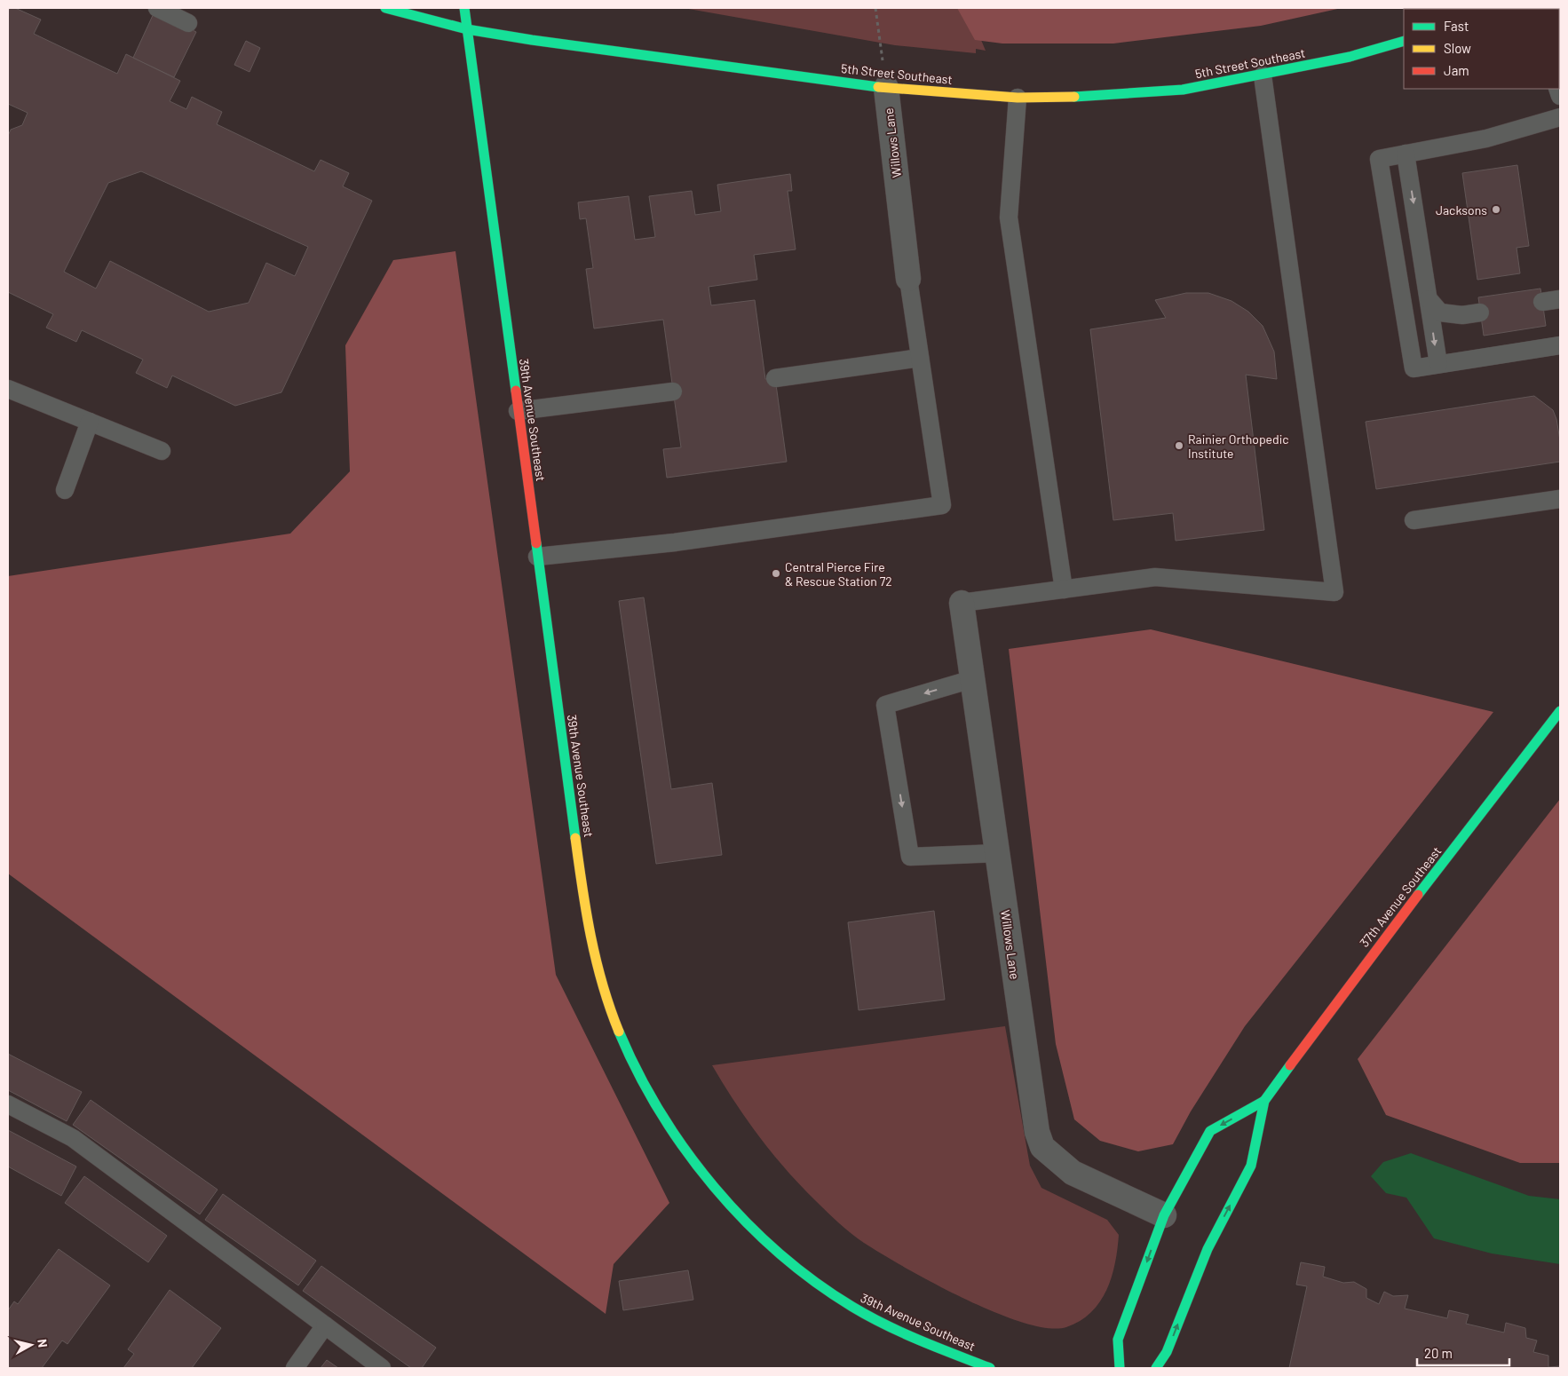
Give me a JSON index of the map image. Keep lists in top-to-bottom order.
{
  "streets": {
    "main road": ["5th Street Southeast", "39th Avenue Southeast", "37th Avenue Southeast"],
    "street": ["Willows Lane"]
  },
  "crossings": [
    ["5th Street Southeast", "Willows Lane"],
    ["5th Street Southeast", "39th Avenue Southeast"],
    ["Willows Lane", "37th Avenue Southeast"]
  ],
  "places": ["Jacksons", "Rainier Orthopedic Institute", "Central Pierce Fire & Rescue Station 72"],
  "legend": ["Fast", "Slow", "Jam"],
  "scale_bar": "20 m",
  "north": "right"
}
